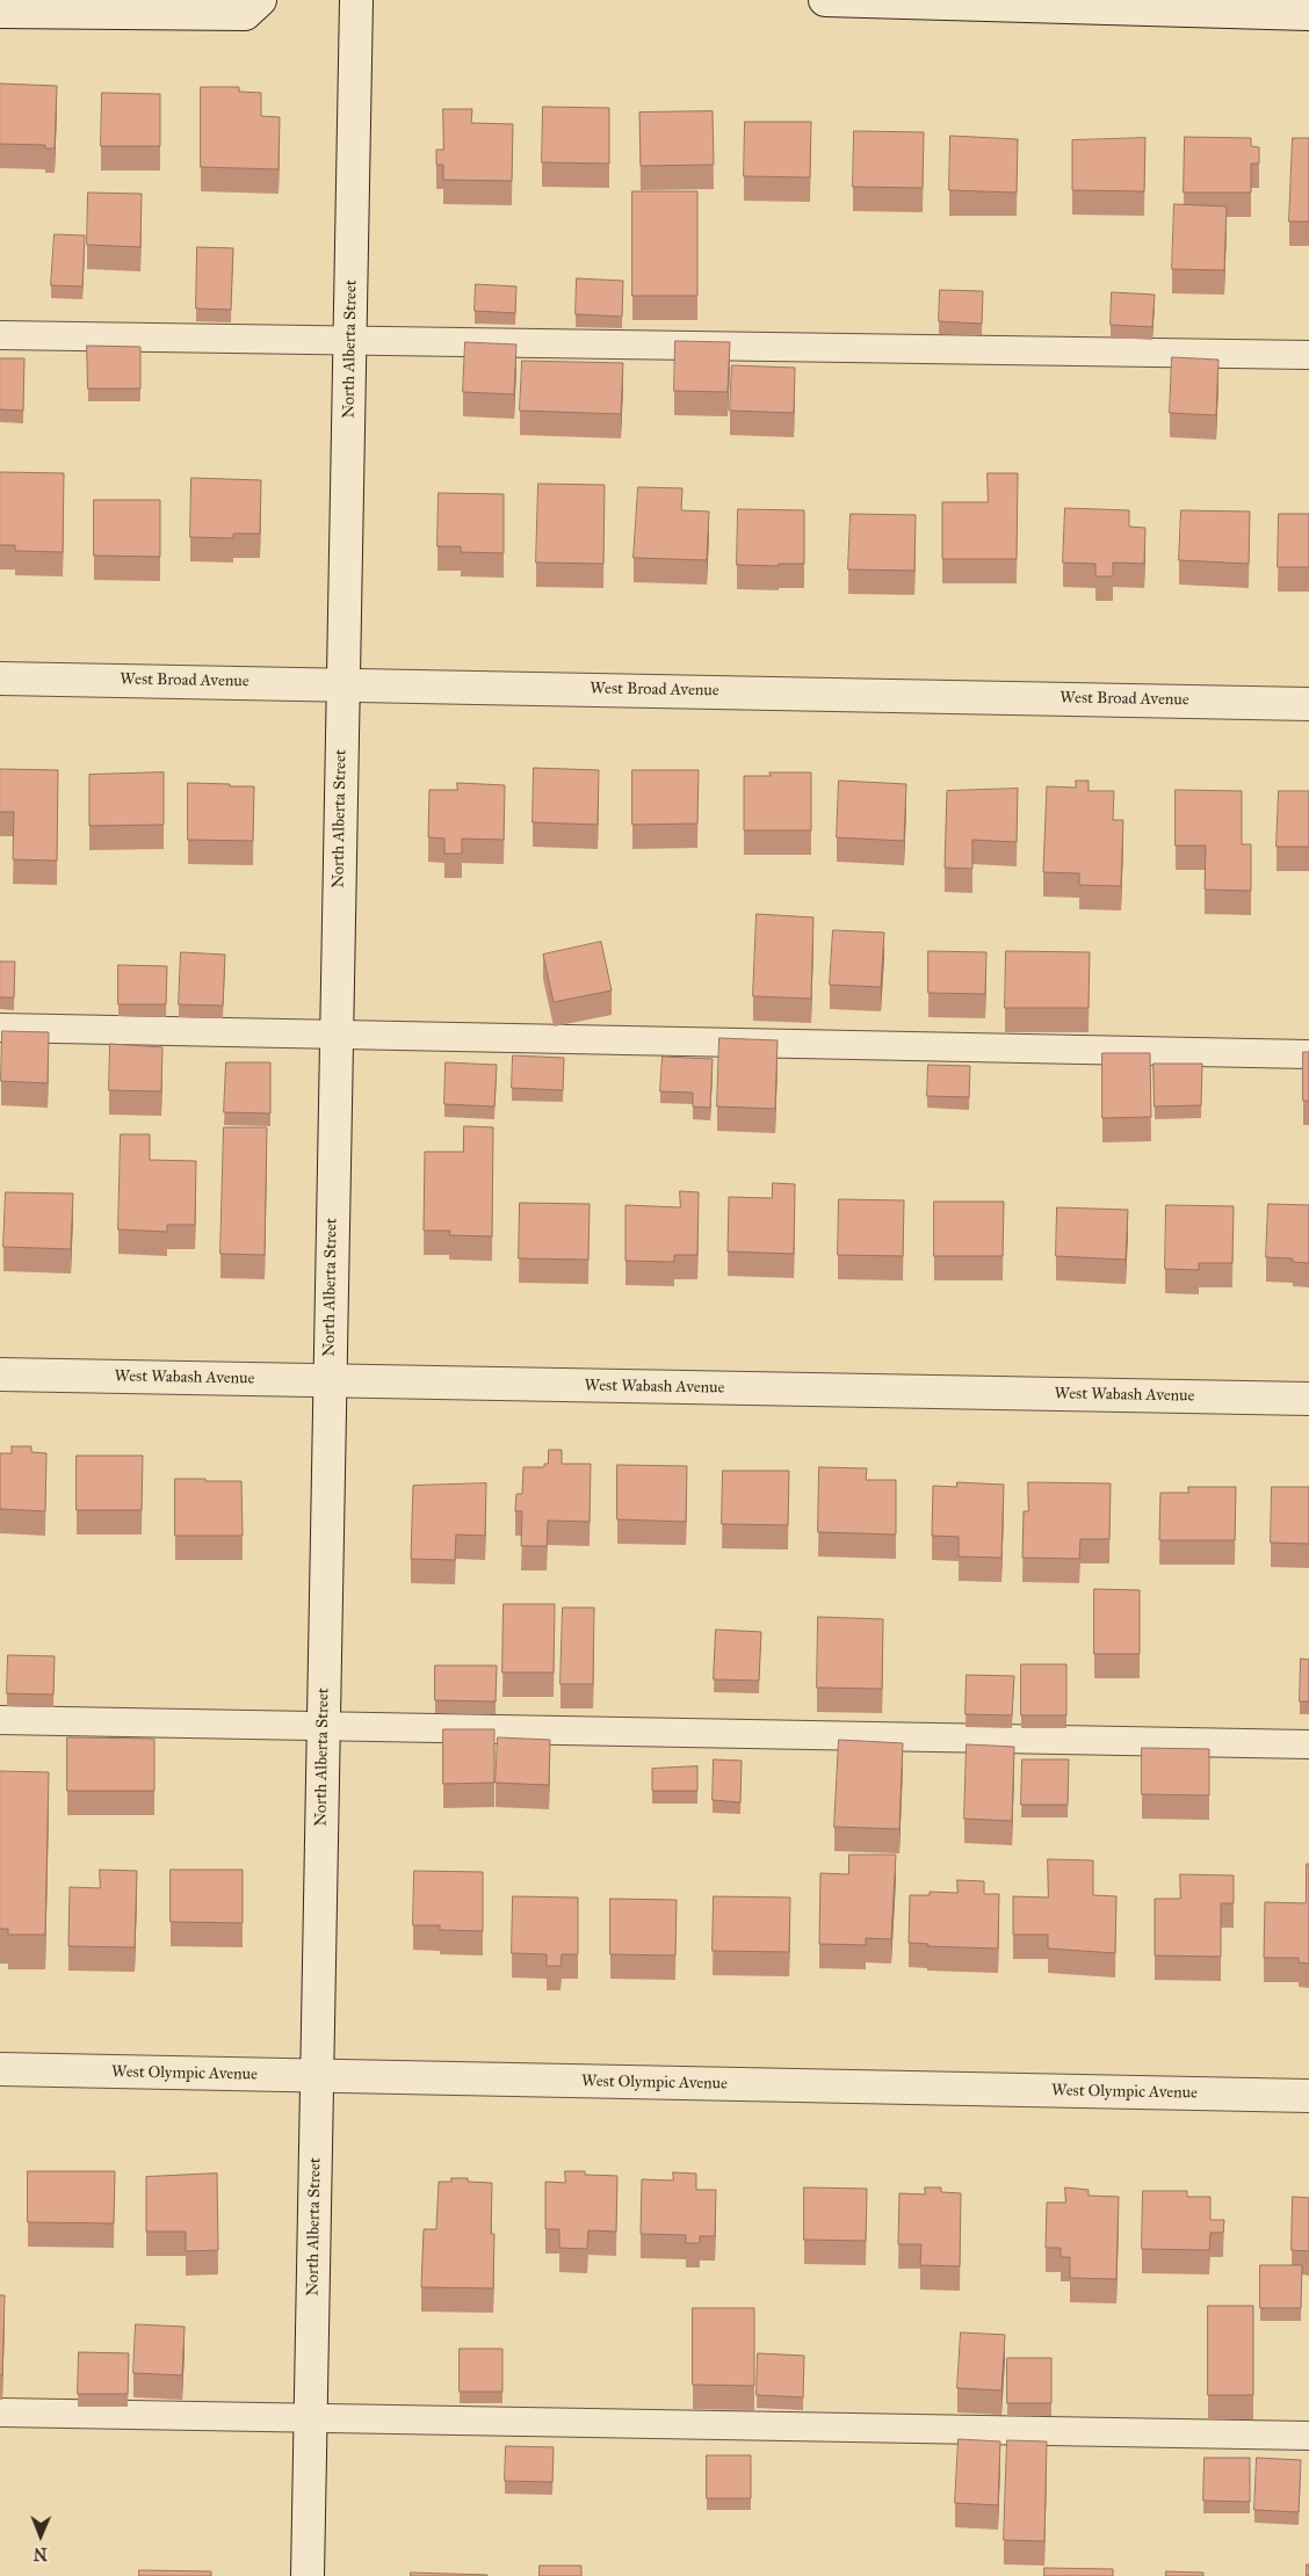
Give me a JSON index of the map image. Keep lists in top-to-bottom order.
{
  "streets": {
    "street": [
      "North Alberta Street",
      "West Broad Avenue",
      "West Wabash Avenue",
      "West Olympic Avenue"
    ]
  },
  "crossings": [
    ["North Alberta Street", "West Broad Avenue"],
    ["North Alberta Street", "West Wabash Avenue"],
    ["North Alberta Street", "West Olympic Avenue"]
  ],
  "north": "bottom"
}
